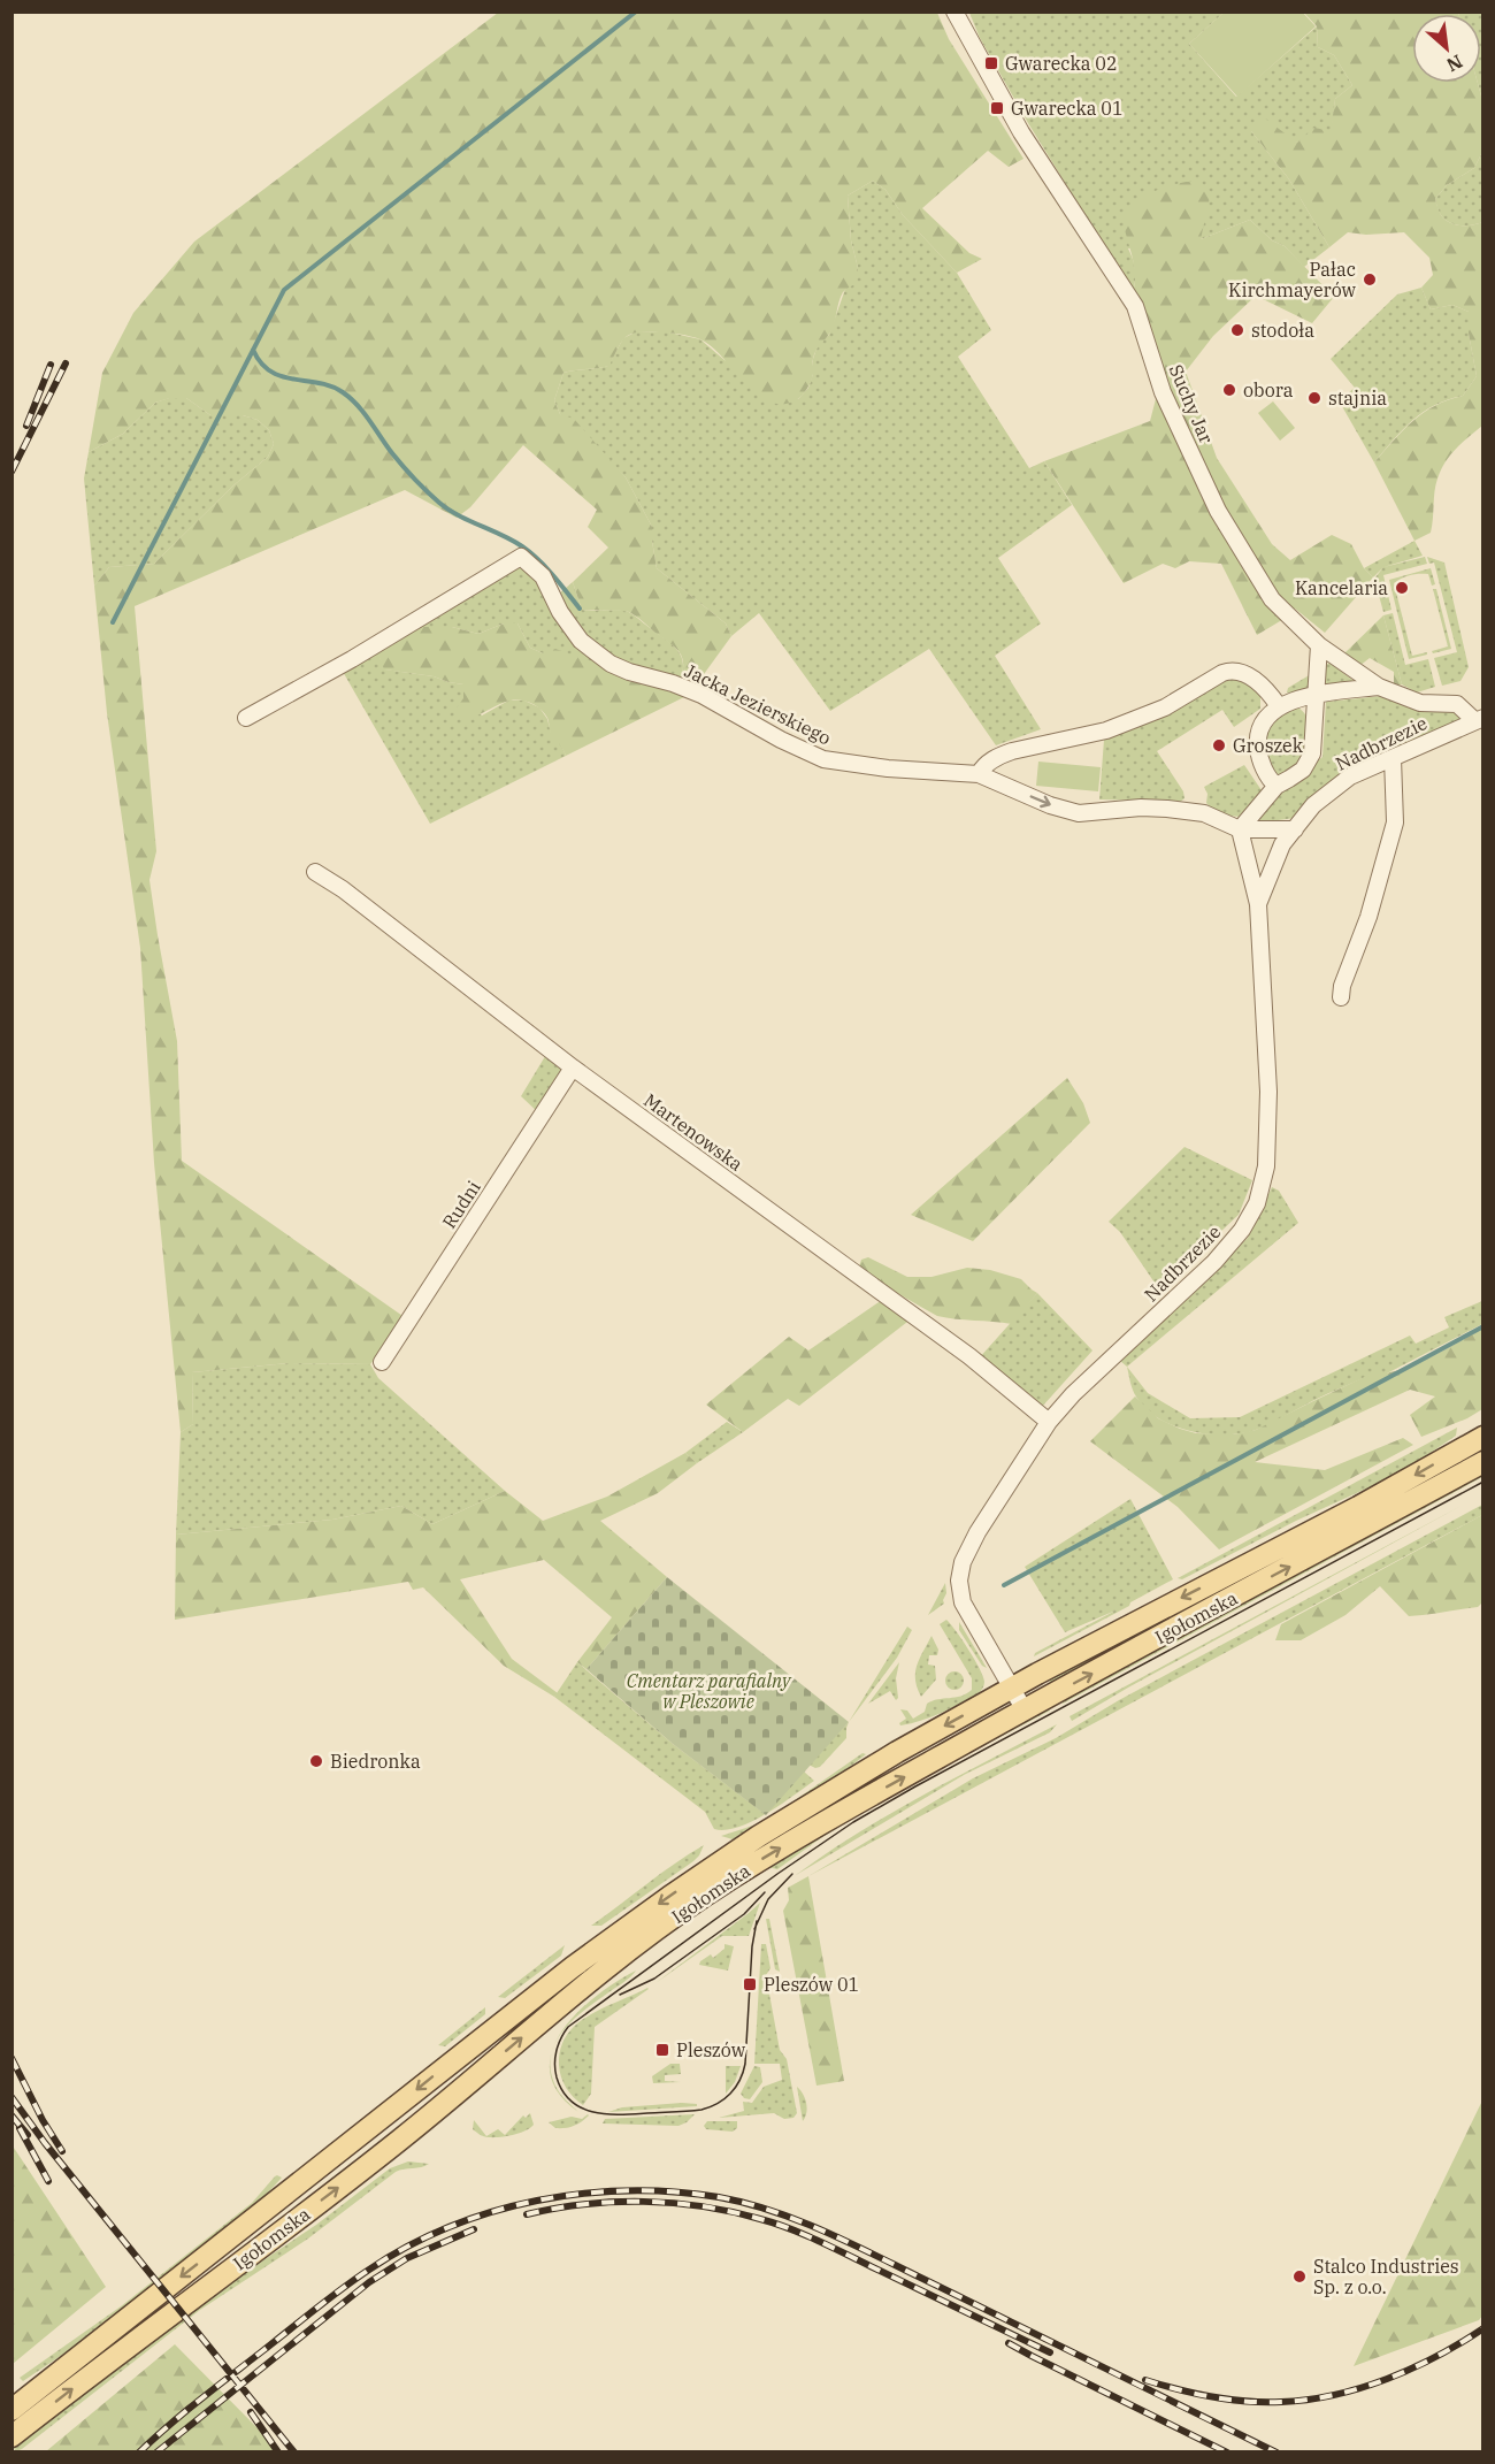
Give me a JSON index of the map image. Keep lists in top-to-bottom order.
{
  "streets": {
    "main road": ["Igołomska"],
    "street": [
      "Suchy Jar",
      "Jacka Jezierskiego",
      "Nadbrzezie",
      "Martenowska",
      "Rudni"
    ]
  },
  "crossings": [
    ["Suchy Jar", "Nadbrzezie"],
    ["Nadbrzezie", "Martenowska"],
    ["Nadbrzezie", "Igołomska"],
    ["Martenowska", "Rudni"]
  ],
  "parks": ["Cmentarz parafialny w Pleszowie"],
  "places": {
    "transit": [
      "Gwarecka 02",
      "Gwarecka 01",
      "Pleszów 01",
      "Pleszów"
    ],
    "other": [
      "Pałac Kirchmayerów",
      "stodoła",
      "obora",
      "stajnia",
      "Kancelaria",
      "Groszek",
      "Biedronka",
      "Stalco Industries Sp. z o.o."
    ]
  },
  "north": "bottom right"
}
